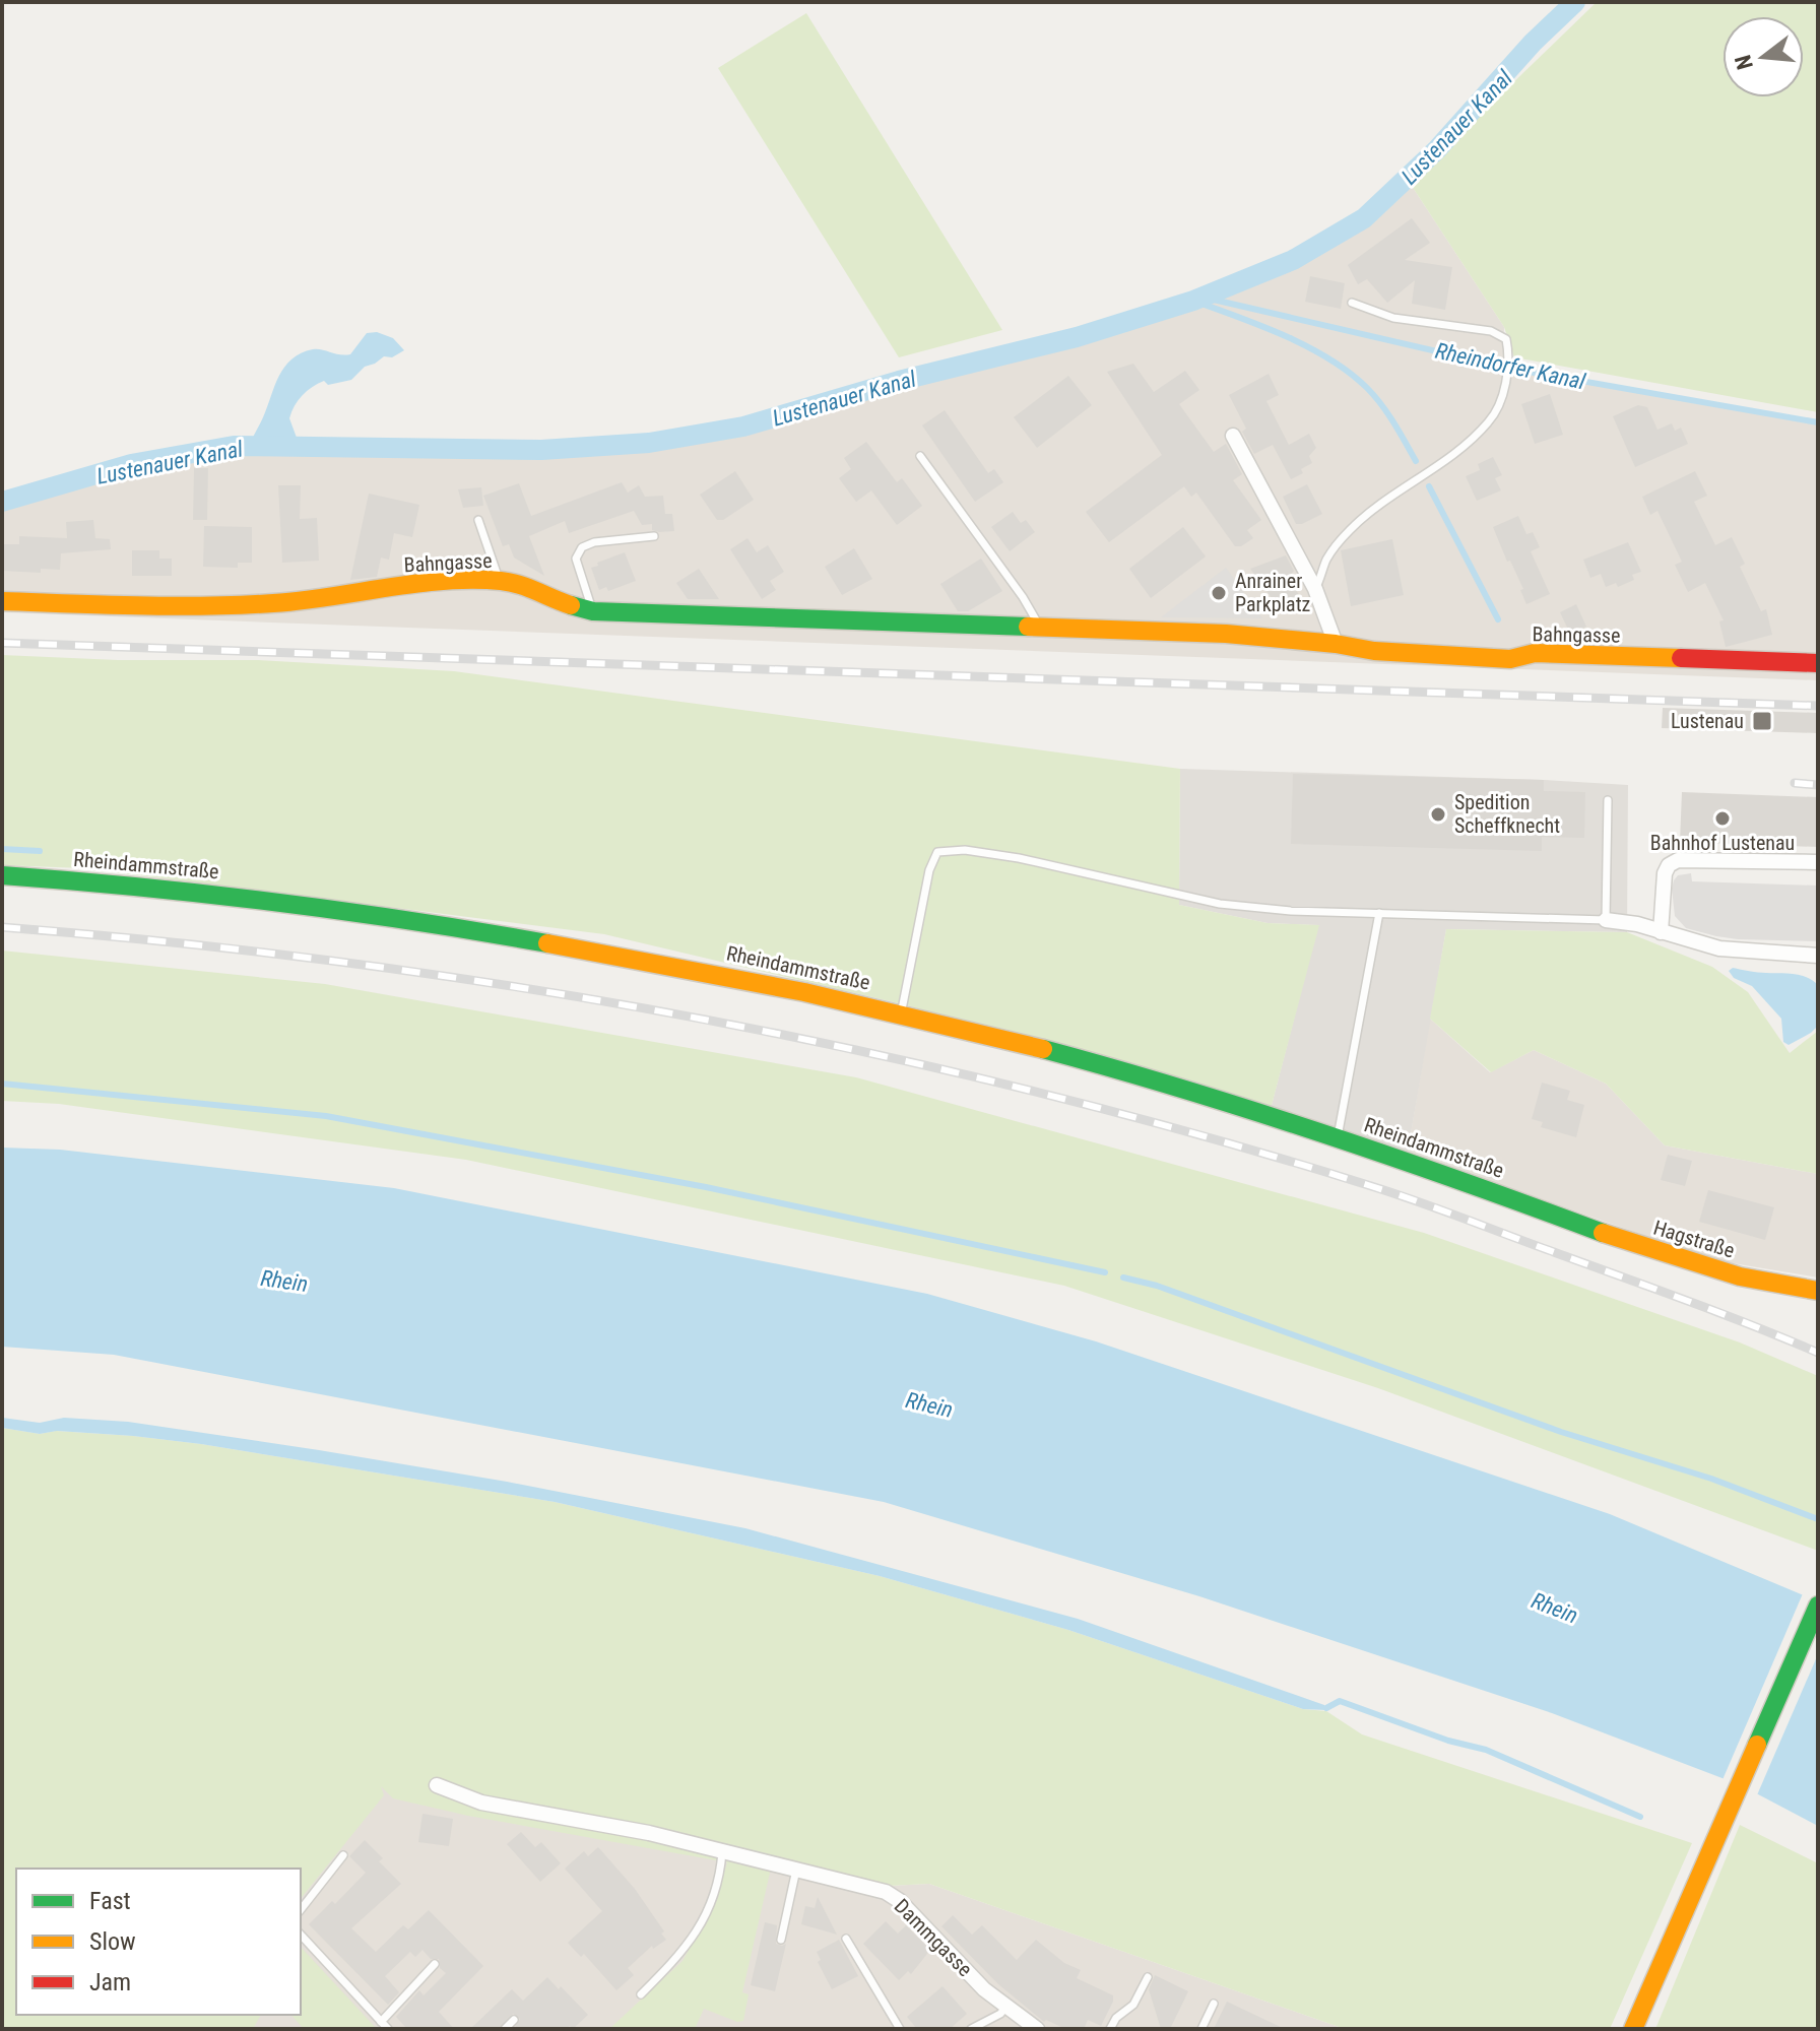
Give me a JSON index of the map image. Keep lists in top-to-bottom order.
{
  "streets": {
    "main road": ["Bahngasse", "Rheindammstraße", "Hagstraße"],
    "street": ["Dammgasse"]
  },
  "crossings": [
    ["Rheindammstraße", "Hagstraße"]
  ],
  "water": ["Lustenauer Kanal", "Rheindorfer Kanal", "Rhein"],
  "places": {
    "other": ["Anrainer Parkplatz", "Spedition Scheffknecht", "Bahnhof Lustenau"],
    "transit": ["Lustenau"]
  },
  "legend": ["Fast", "Slow", "Jam"],
  "north": "left"
}
